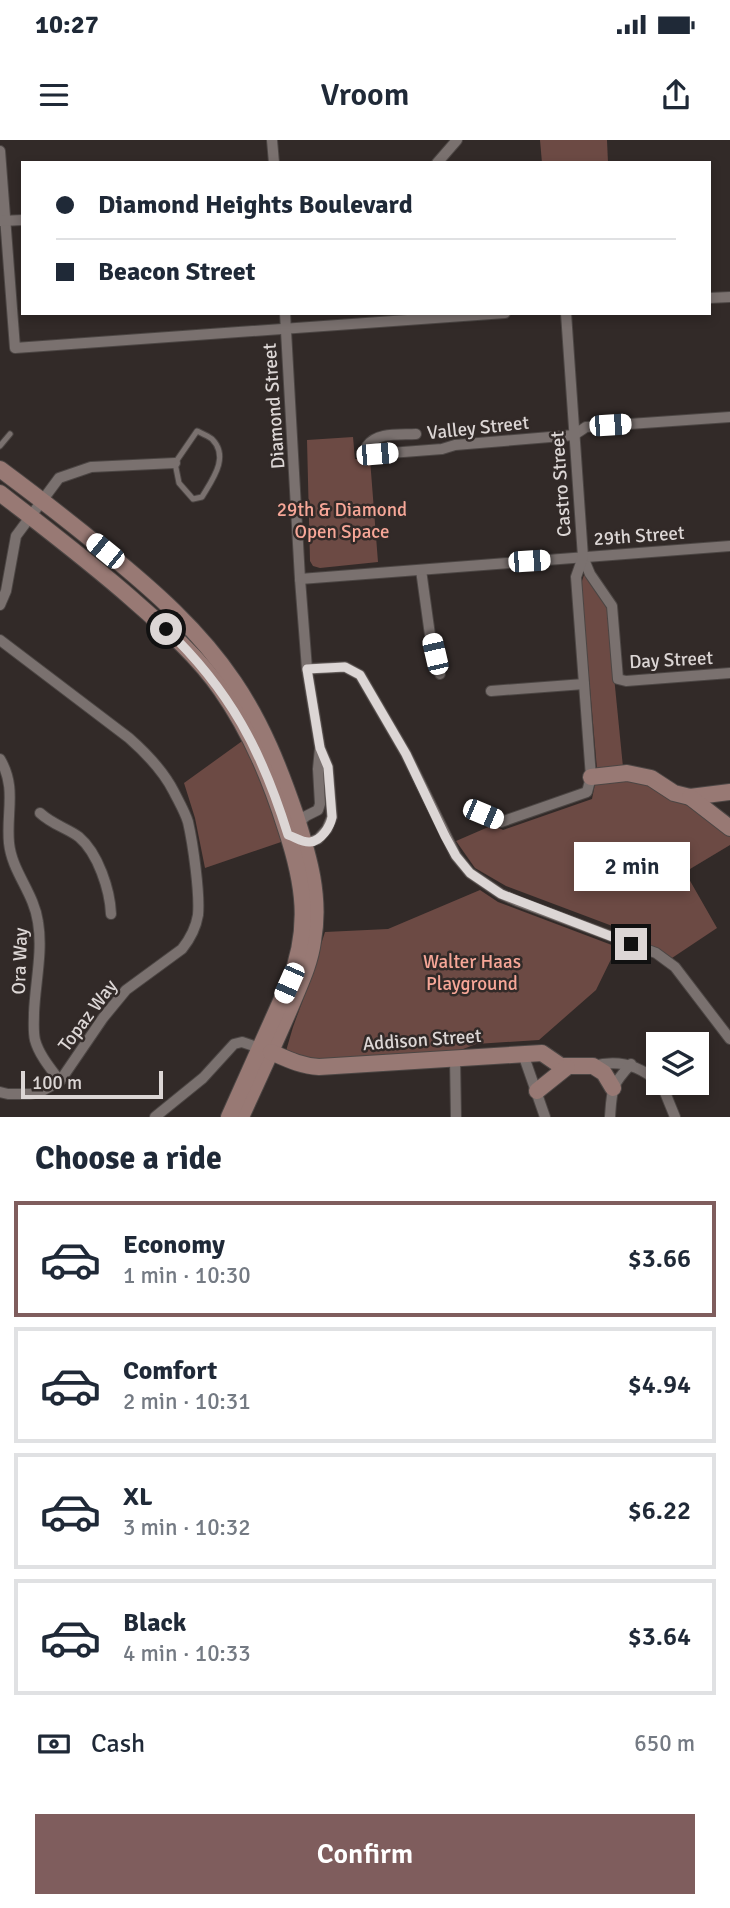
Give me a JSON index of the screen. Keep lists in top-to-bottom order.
{
  "streets": {
    "main road": ["Addison Street"],
    "street": [
      "Diamond Street",
      "Valley Street",
      "Castro Street",
      "29th Street",
      "Day Street",
      "Ora Way",
      "Topaz Way"
    ]
  },
  "crossings": [
    ["Diamond Street", "29th Street"],
    ["Valley Street", "Castro Street"],
    ["Castro Street", "29th Street"],
    ["Castro Street", "Day Street"],
    ["29th Street", "Day Street"],
    ["Ora Way", "Topaz Way"]
  ],
  "parks": ["29th & Diamond Open Space", "Walter Haas Playground"],
  "scale_bar": "100 m",
  "page": {
    "status": "10:27",
    "header": "Vroom",
    "banner": ["Diamond Heights Boulevard", "Beacon Street"],
    "bubble": "2 min",
    "scale": "100 m",
    "heading": "Choose a ride",
    "list": [
      {
        "name": "Economy",
        "note": "1 min · 10:30",
        "value": "$3.66"
      },
      {
        "name": "Comfort",
        "note": "2 min · 10:31",
        "value": "$4.94"
      },
      {
        "name": "XL",
        "note": "3 min · 10:32",
        "value": "$6.22"
      },
      {
        "name": "Black",
        "note": "4 min · 10:33",
        "value": "$3.64"
      }
    ],
    "pay": ["Cash", "650 m"],
    "buttons": "Confirm"
  }
}
